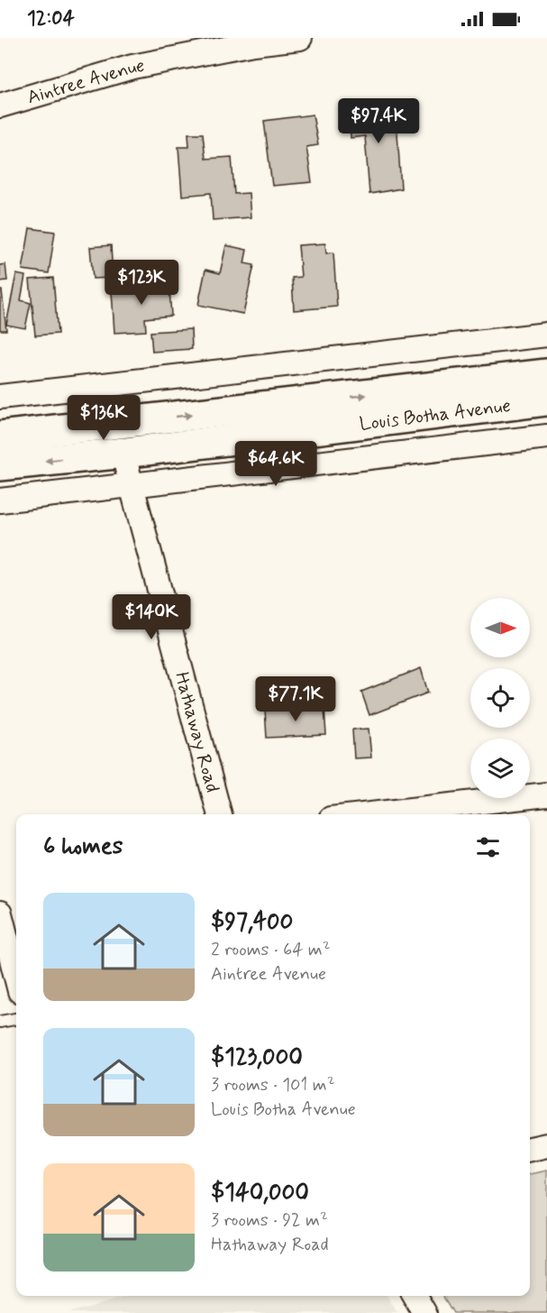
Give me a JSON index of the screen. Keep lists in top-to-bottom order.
{
  "streets": {
    "main road": ["Louis Botha Avenue"],
    "street": ["Aintree Avenue", "Hathaway Road"]
  },
  "crossings": [
    ["Louis Botha Avenue", "Hathaway Road"]
  ],
  "north": "right",
  "page": {
    "status": "12:04",
    "price": [
      "$97.4K",
      "$123K",
      "$136K",
      "$64.6K",
      "$140K",
      "$77.1K"
    ],
    "heading": "6 homes",
    "list": [
      {
        "name": "$97,400",
        "note": "2 rooms · 64 m² · Aintree Avenue"
      },
      {
        "name": "$123,000",
        "note": "3 rooms · 101 m² · Louis Botha Avenue"
      },
      {
        "name": "$140,000",
        "note": "3 rooms · 92 m² · Hathaway Road"
      }
    ]
  }
}
